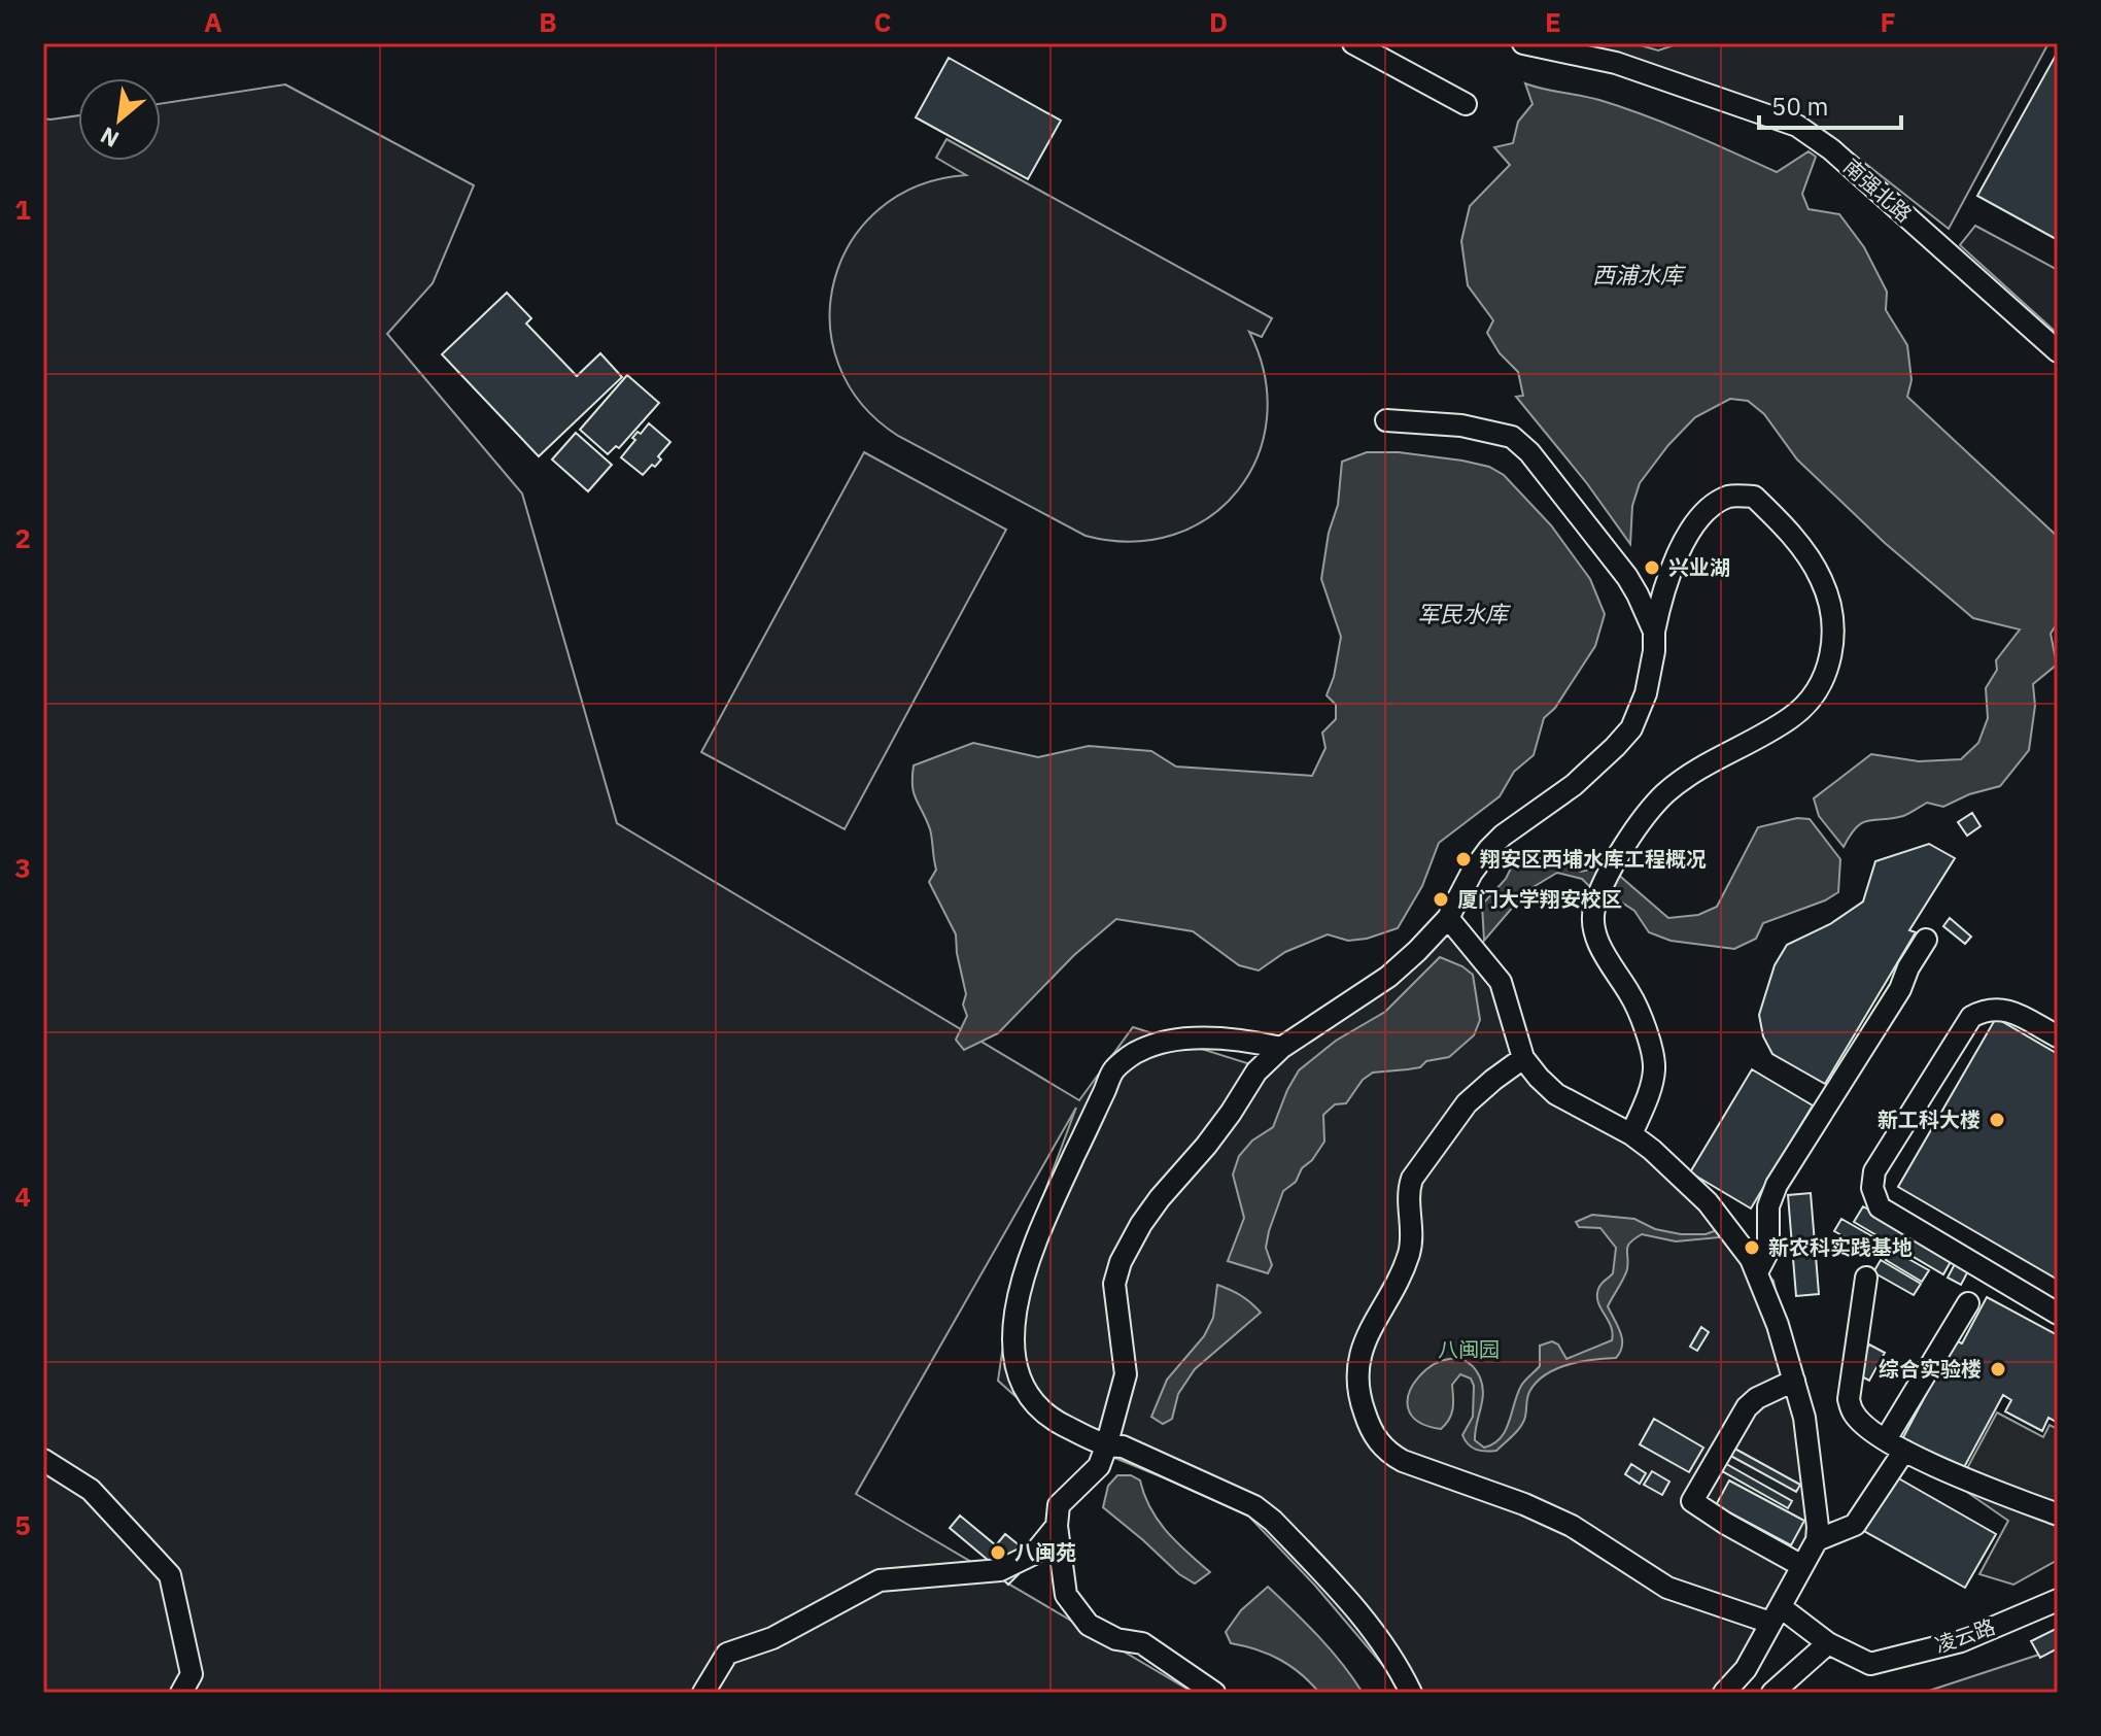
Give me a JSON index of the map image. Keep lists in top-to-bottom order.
{
  "streets": {
    "street": ["南强北路", "凌云路"]
  },
  "water": ["西浦水库", "军民水库"],
  "parks": ["八闽园"],
  "places": [
    "兴业湖",
    "翔安区西埔水库工程概况",
    "厦门大学翔安校区",
    "新工科大楼",
    "新农科实践基地",
    "综合实验楼",
    "八闽苑"
  ],
  "scale_bar": "50 m",
  "north": "bottom left",
  "grid": {
    "columns": [
      "A",
      "B",
      "C",
      "D",
      "E",
      "F"
    ],
    "rows": [
      "1",
      "2",
      "3",
      "4",
      "5"
    ]
  }
}
